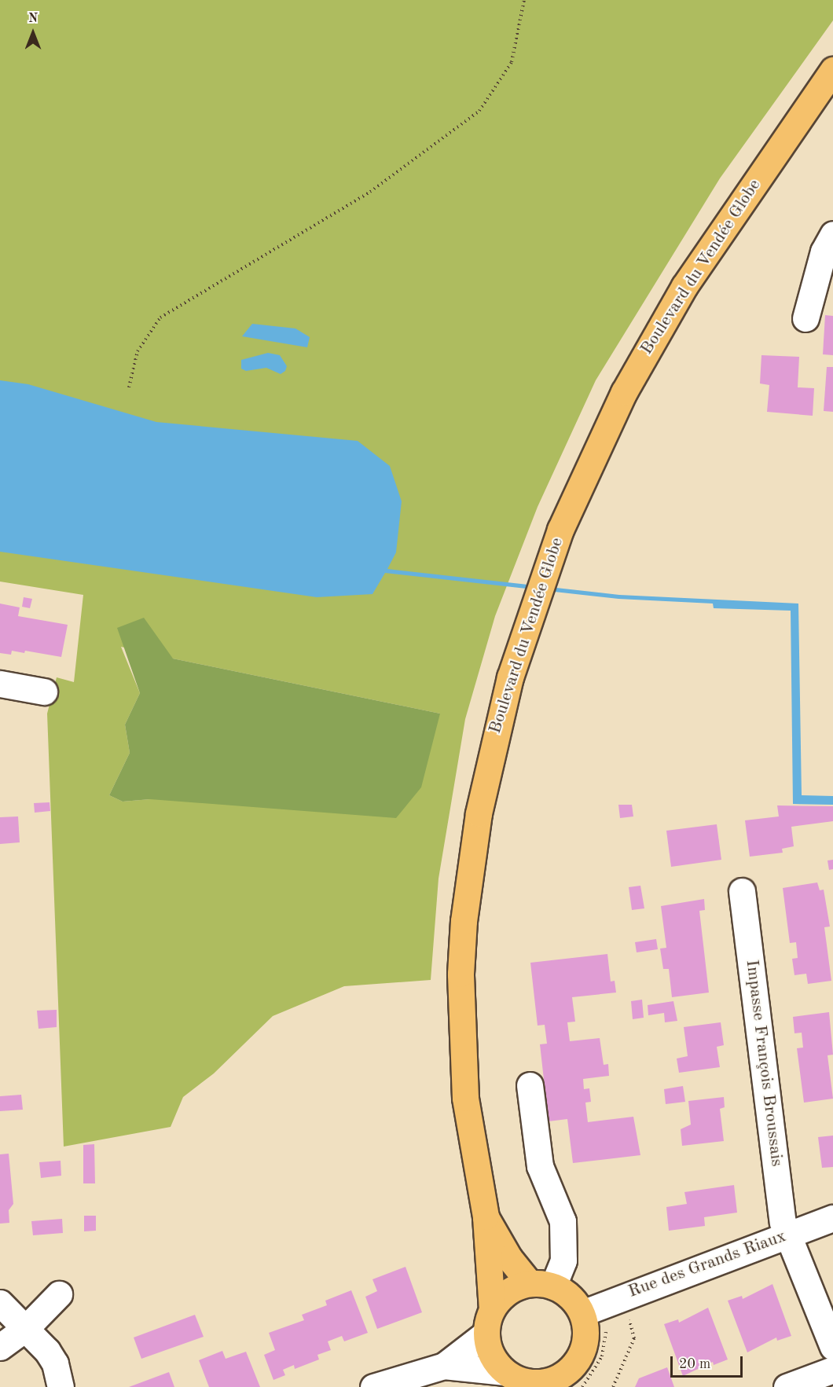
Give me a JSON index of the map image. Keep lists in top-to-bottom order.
{
  "streets": {
    "main road": ["Boulevard du Vendée Globe"],
    "street": ["Impasse François Broussais", "Rue des Grands Riaux"]
  },
  "crossings": [
    ["Boulevard du Vendée Globe", "Rue des Grands Riaux"],
    ["Impasse François Broussais", "Rue des Grands Riaux"]
  ],
  "scale_bar": "20 m",
  "north": "top"
}
